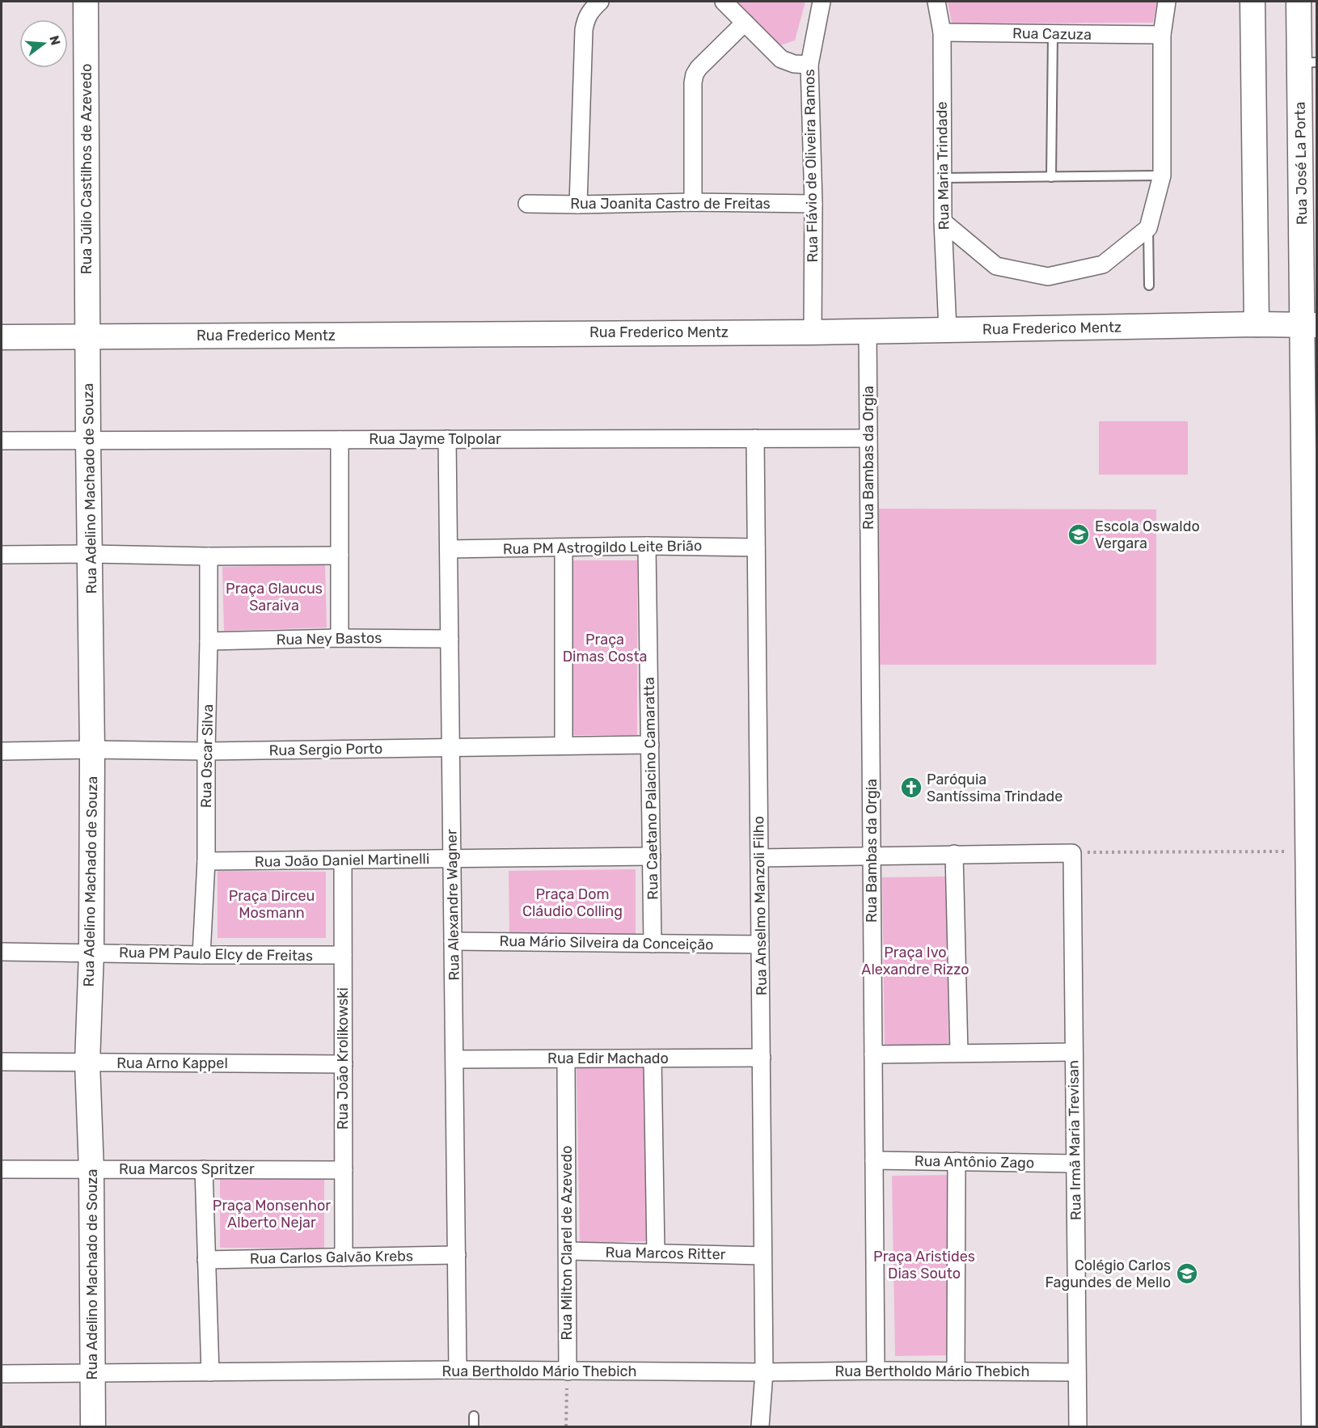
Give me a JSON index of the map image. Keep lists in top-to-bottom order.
{
  "streets": {
    "street": [
      "Rua Cazuza",
      "Rua José La Porta",
      "Rua Flávio de Oliveira Ramos",
      "Rua Maria Trindade",
      "Rua Júlio Castilhos de Azevedo",
      "Rua Joanita Castro de Freitas",
      "Rua Frederico Mentz",
      "Rua Jayme Tolpolar",
      "Rua Bambas da Orgia",
      "Rua Adelino Machado de Souza",
      "Rua PM Astrogildo Leite Brião",
      "Rua Ney Bastos",
      "Rua Sergio Porto",
      "Rua Oscar Silva",
      "Rua Caetano Palacino Camaratta",
      "Rua João Daniel Martinelli",
      "Rua Alexandre Wagner",
      "Rua Anselmo Manzoli Filho",
      "Rua Mário Silveira da Conceição",
      "Rua PM Paulo Elcy de Freitas",
      "Rua João Krolikowski",
      "Rua Edir Machado",
      "Rua Arno Kappel",
      "Rua Irmã Maria Trevisan",
      "Rua Antônio Zago",
      "Rua Marcos Spritzer",
      "Rua Milton Clarel de Azevedo",
      "Rua Marcos Ritter",
      "Rua Carlos Galvão Krebs",
      "Rua Bertholdo Mário Thebich"
    ]
  },
  "crossings": [
    ["Rua Cazuza", "Rua Maria Trindade"],
    ["Rua José La Porta", "Rua Frederico Mentz"],
    ["Rua Flávio de Oliveira Ramos", "Rua Joanita Castro de Freitas"],
    ["Rua Flávio de Oliveira Ramos", "Rua Frederico Mentz"],
    ["Rua Maria Trindade", "Rua Frederico Mentz"],
    ["Rua Júlio Castilhos de Azevedo", "Rua Frederico Mentz"],
    ["Rua Júlio Castilhos de Azevedo", "Rua Adelino Machado de Souza"],
    ["Rua Frederico Mentz", "Rua Bambas da Orgia"],
    ["Rua Frederico Mentz", "Rua Adelino Machado de Souza"],
    ["Rua Jayme Tolpolar", "Rua Bambas da Orgia"],
    ["Rua Jayme Tolpolar", "Rua Adelino Machado de Souza"],
    ["Rua Jayme Tolpolar", "Rua Alexandre Wagner"],
    ["Rua Jayme Tolpolar", "Rua Anselmo Manzoli Filho"],
    ["Rua Bambas da Orgia", "Rua Antônio Zago"],
    ["Rua Bambas da Orgia", "Rua Bertholdo Mário Thebich"],
    ["Rua Adelino Machado de Souza", "Rua Sergio Porto"],
    ["Rua Adelino Machado de Souza", "Rua PM Paulo Elcy de Freitas"],
    ["Rua Adelino Machado de Souza", "Rua Arno Kappel"],
    ["Rua Adelino Machado de Souza", "Rua Marcos Spritzer"],
    ["Rua Adelino Machado de Souza", "Rua Bertholdo Mário Thebich"],
    ["Rua PM Astrogildo Leite Brião", "Rua Caetano Palacino Camaratta"],
    ["Rua PM Astrogildo Leite Brião", "Rua Alexandre Wagner"],
    ["Rua PM Astrogildo Leite Brião", "Rua Anselmo Manzoli Filho"],
    ["Rua Ney Bastos", "Rua Oscar Silva"],
    ["Rua Ney Bastos", "Rua Alexandre Wagner"],
    ["Rua Sergio Porto", "Rua Oscar Silva"],
    ["Rua Sergio Porto", "Rua Caetano Palacino Camaratta"],
    ["Rua Sergio Porto", "Rua Alexandre Wagner"],
    ["Rua Oscar Silva", "Rua João Daniel Martinelli"],
    ["Rua Oscar Silva", "Rua PM Paulo Elcy de Freitas"],
    ["Rua Caetano Palacino Camaratta", "Rua João Daniel Martinelli"],
    ["Rua Caetano Palacino Camaratta", "Rua Mário Silveira da Conceição"],
    ["Rua João Daniel Martinelli", "Rua Alexandre Wagner"],
    ["Rua João Daniel Martinelli", "Rua João Krolikowski"],
    ["Rua Alexandre Wagner", "Rua Mário Silveira da Conceição"],
    ["Rua Alexandre Wagner", "Rua Edir Machado"],
    ["Rua Alexandre Wagner", "Rua Carlos Galvão Krebs"],
    ["Rua Alexandre Wagner", "Rua Bertholdo Mário Thebich"],
    ["Rua Anselmo Manzoli Filho", "Rua Mário Silveira da Conceição"],
    ["Rua Anselmo Manzoli Filho", "Rua Edir Machado"],
    ["Rua Anselmo Manzoli Filho", "Rua Marcos Ritter"],
    ["Rua Anselmo Manzoli Filho", "Rua Bertholdo Mário Thebich"],
    ["Rua PM Paulo Elcy de Freitas", "Rua João Krolikowski"],
    ["Rua João Krolikowski", "Rua Arno Kappel"],
    ["Rua João Krolikowski", "Rua Marcos Spritzer"],
    ["Rua João Krolikowski", "Rua Carlos Galvão Krebs"],
    ["Rua Edir Machado", "Rua Milton Clarel de Azevedo"],
    ["Rua Irmã Maria Trevisan", "Rua Antônio Zago"],
    ["Rua Irmã Maria Trevisan", "Rua Bertholdo Mário Thebich"],
    ["Rua Milton Clarel de Azevedo", "Rua Marcos Ritter"],
    ["Rua Milton Clarel de Azevedo", "Rua Bertholdo Mário Thebich"]
  ],
  "parks": [
    "Praça Glaucus Saraiva",
    "Praça Dimas Costa",
    "Praça Dom Cláudio Colling",
    "Praça Dirceu Mosmann",
    "Praça Ivo Alexandre Rizzo",
    "Praça Monsenhor Alberto Nejar",
    "Praça Aristides Dias Souto"
  ],
  "places": {
    "school or university": ["Escola Oswaldo Vergara", "Colégio Carlos Fagundes de Mello"],
    "church": ["Paróquia Santíssima Trindade"]
  },
  "north": "right"
}
